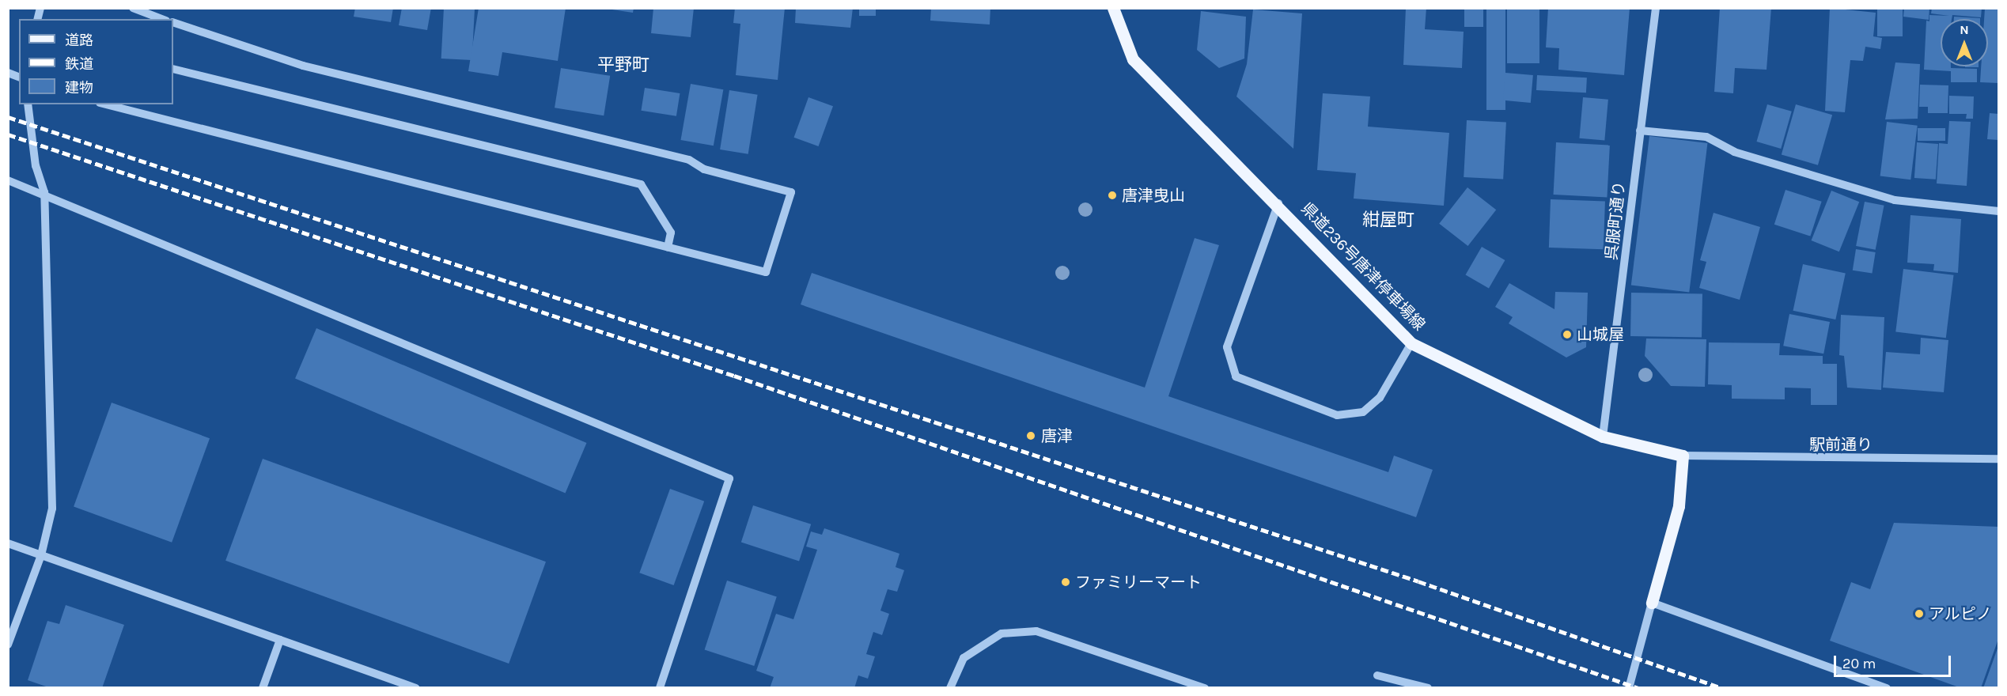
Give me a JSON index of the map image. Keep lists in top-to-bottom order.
{
  "streets": {
    "main road": ["県道236号唐津停車場線"],
    "street": ["呉服町通り", "駅前通り"]
  },
  "crossings": [
    ["呉服町通り", "県道236号唐津停車場線"],
    ["県道236号唐津停車場線", "駅前通り"]
  ],
  "districts": ["平野町", "紺屋町"],
  "places": [
    "唐津曳山",
    "山城屋",
    "唐津",
    "ファミリーマート",
    "アルピノ"
  ],
  "legend": ["道路", "鉄道", "建物"],
  "scale_bar": "20 m",
  "north": "top"
}
